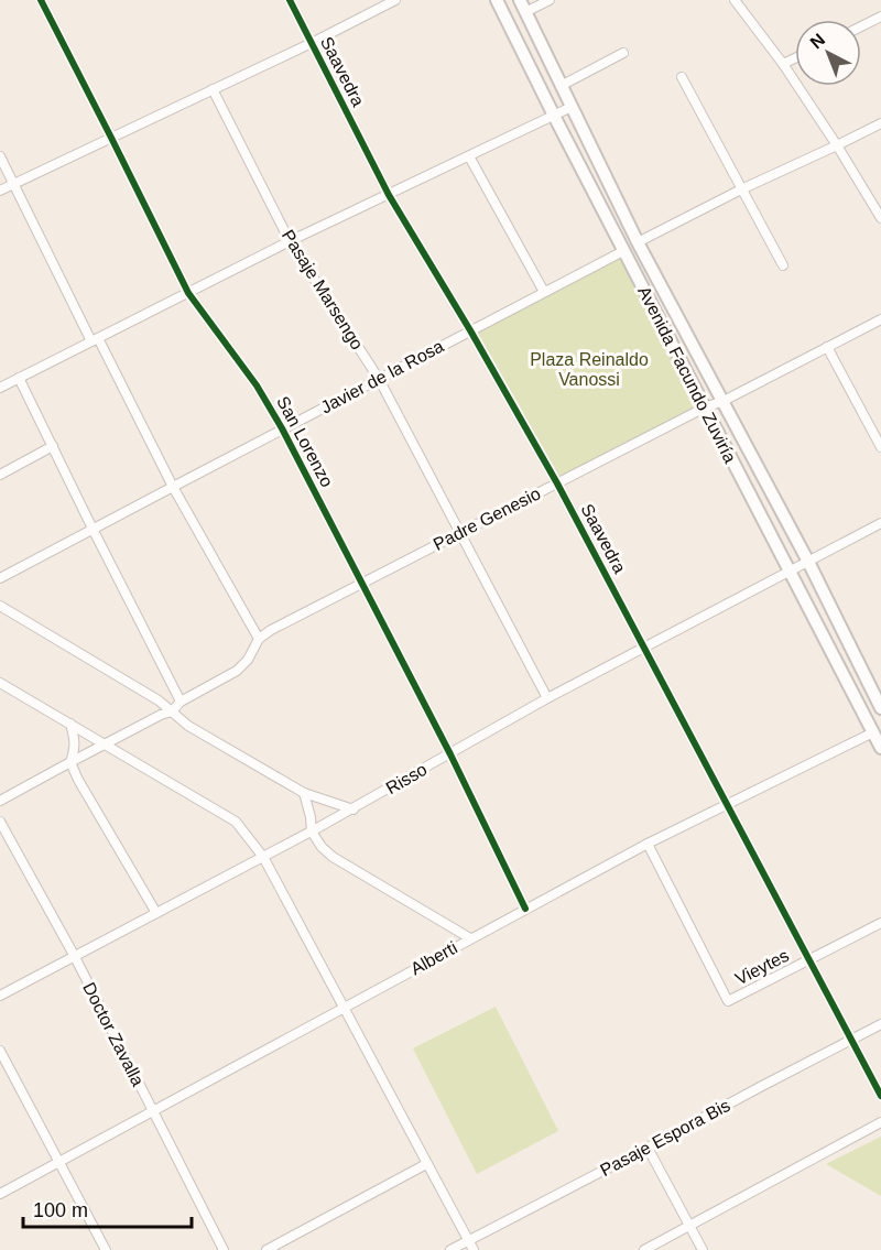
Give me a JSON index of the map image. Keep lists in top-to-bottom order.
{
  "streets": {
    "main road": ["Avenida Facundo Zuviría"],
    "street": [
      "Saavedra",
      "Pasaje Marsengo",
      "Javier de la Rosa",
      "San Lorenzo",
      "Padre Genesio",
      "Risso",
      "Alberti",
      "Vieytes",
      "Doctor Zavalla",
      "Pasaje Espora Bis"
    ]
  },
  "crossings": [
    ["Saavedra", "Javier de la Rosa"],
    ["Saavedra", "Padre Genesio"],
    ["Saavedra", "Risso"],
    ["Saavedra", "Alberti"],
    ["Saavedra", "Vieytes"],
    ["Saavedra", "Pasaje Espora Bis"],
    ["Pasaje Marsengo", "Javier de la Rosa"],
    ["Pasaje Marsengo", "Padre Genesio"],
    ["Pasaje Marsengo", "Risso"],
    ["Avenida Facundo Zuviría", "Javier de la Rosa"],
    ["Avenida Facundo Zuviría", "Padre Genesio"],
    ["Avenida Facundo Zuviría", "Risso"],
    ["Avenida Facundo Zuviría", "Alberti"],
    ["Javier de la Rosa", "San Lorenzo"],
    ["San Lorenzo", "Padre Genesio"],
    ["San Lorenzo", "Risso"],
    ["San Lorenzo", "Alberti"],
    ["Risso", "Doctor Zavalla"],
    ["Alberti", "Vieytes"],
    ["Alberti", "Doctor Zavalla"]
  ],
  "parks": ["Plaza Reinaldo Vanossi"],
  "scale_bar": "100 m",
  "north": "top left"
}
